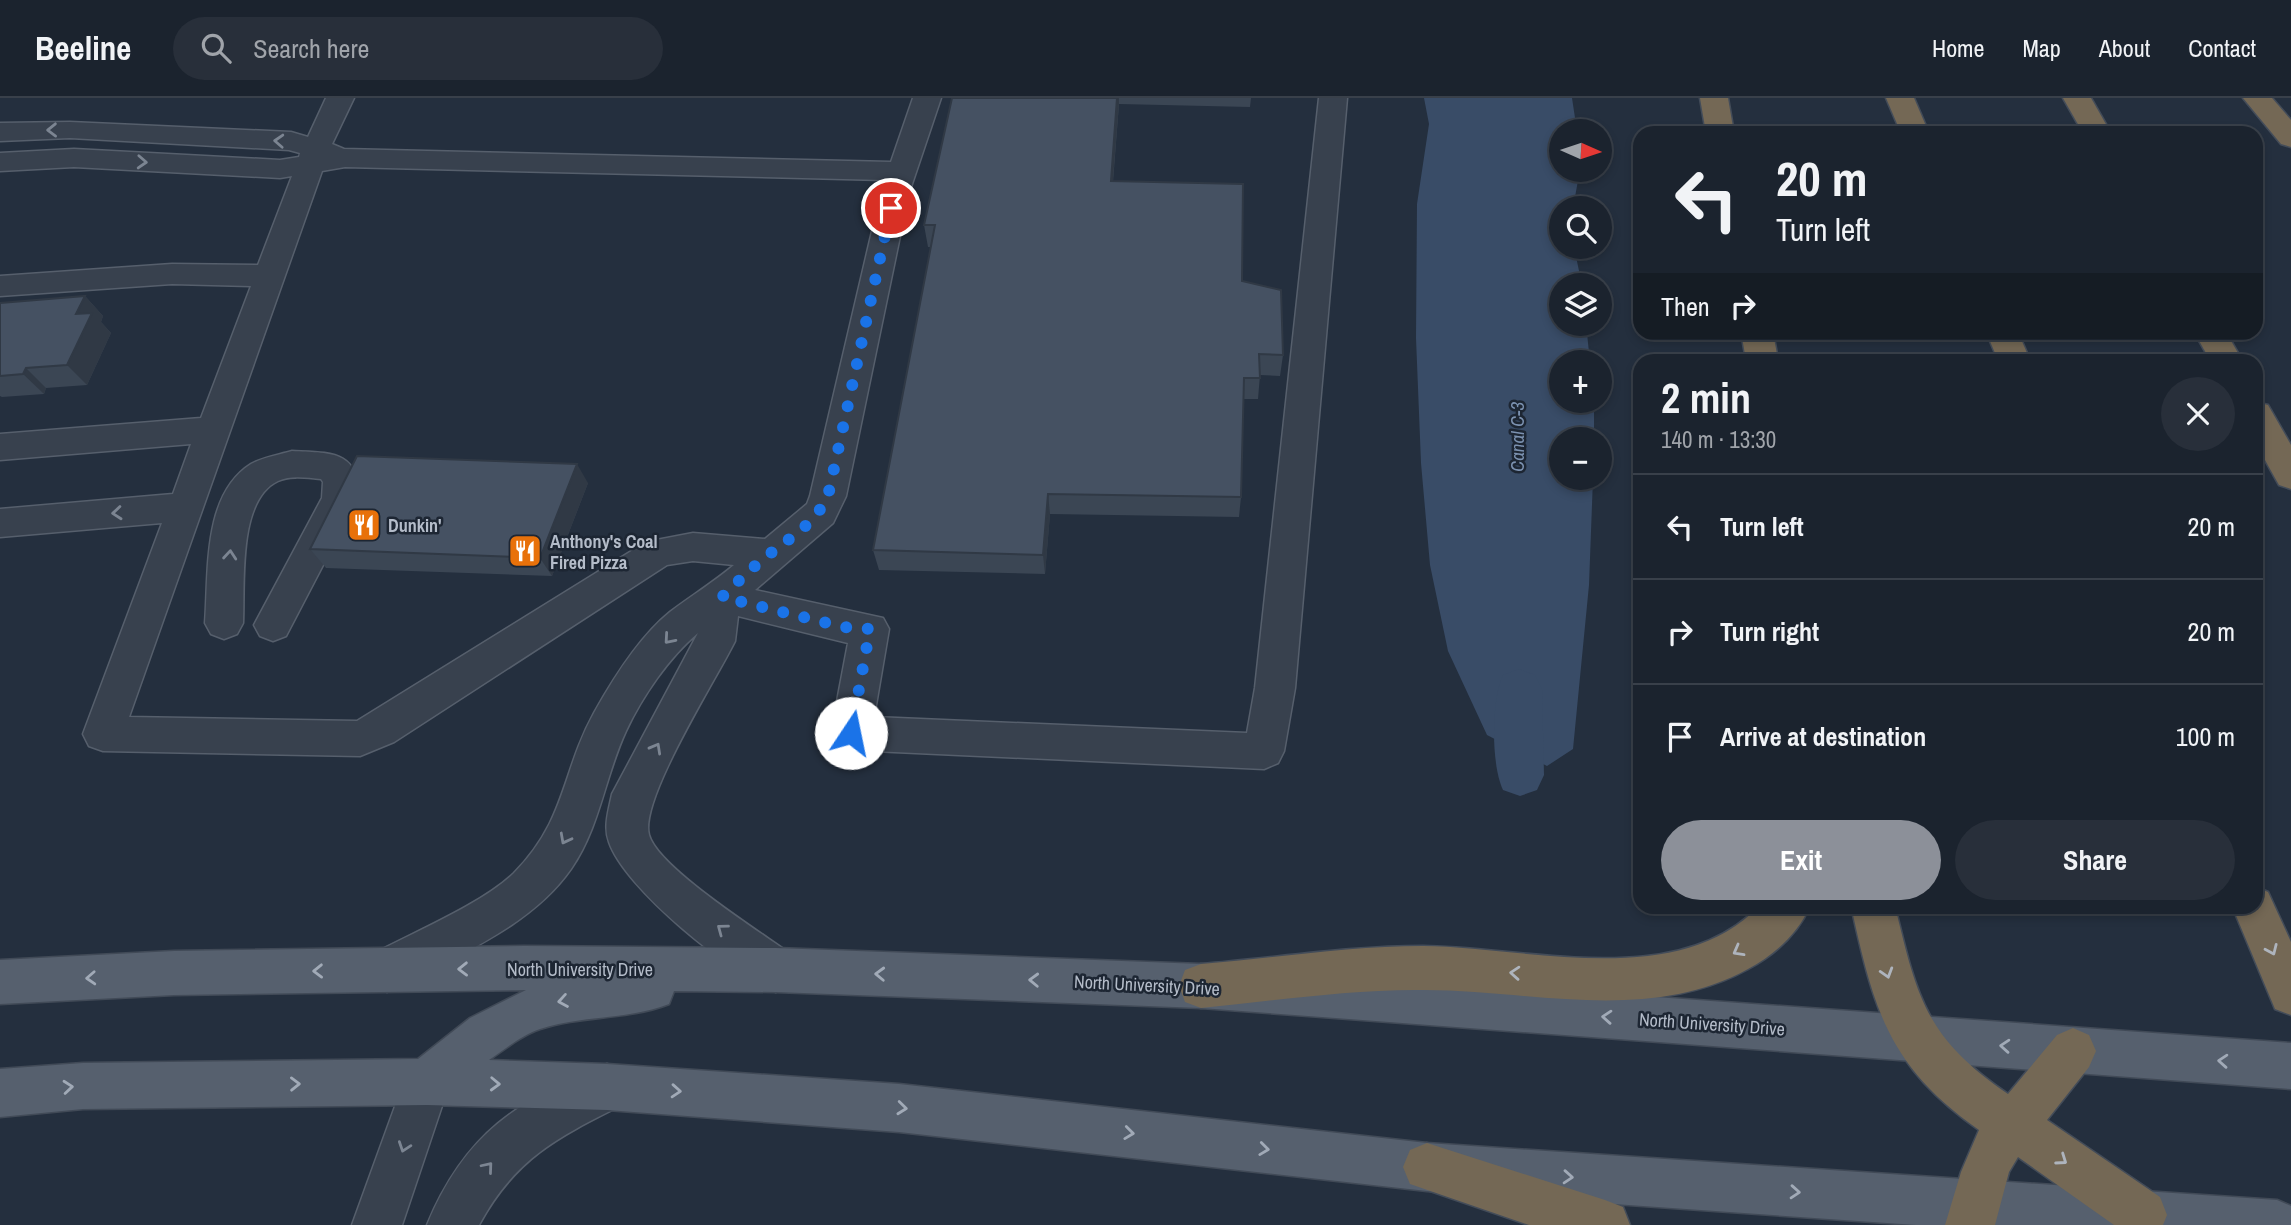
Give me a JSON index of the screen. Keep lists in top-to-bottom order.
{
  "streets": {
    "main road": ["North University Drive"]
  },
  "water": ["Canal C-3"],
  "places": {
    "restaurant": ["Dunkin'", "Anthony's Coal Fired Pizza"]
  },
  "north": "right",
  "page": {
    "header": "Beeline",
    "search": "Search here",
    "nav": [
      "Home",
      "Map",
      "About",
      "Contact"
    ],
    "map_buttons": ["+", "−"],
    "turn": ["20 m", "Turn left"],
    "then": "Then",
    "heading": ["2 min", "140 m · 13:30"],
    "list": [
      {
        "name": "Turn left",
        "value": "20 m"
      },
      {
        "name": "Turn right",
        "value": "20 m"
      },
      {
        "name": "Arrive at destination",
        "value": "100 m"
      }
    ],
    "buttons": ["Exit", "Share"]
  }
}
